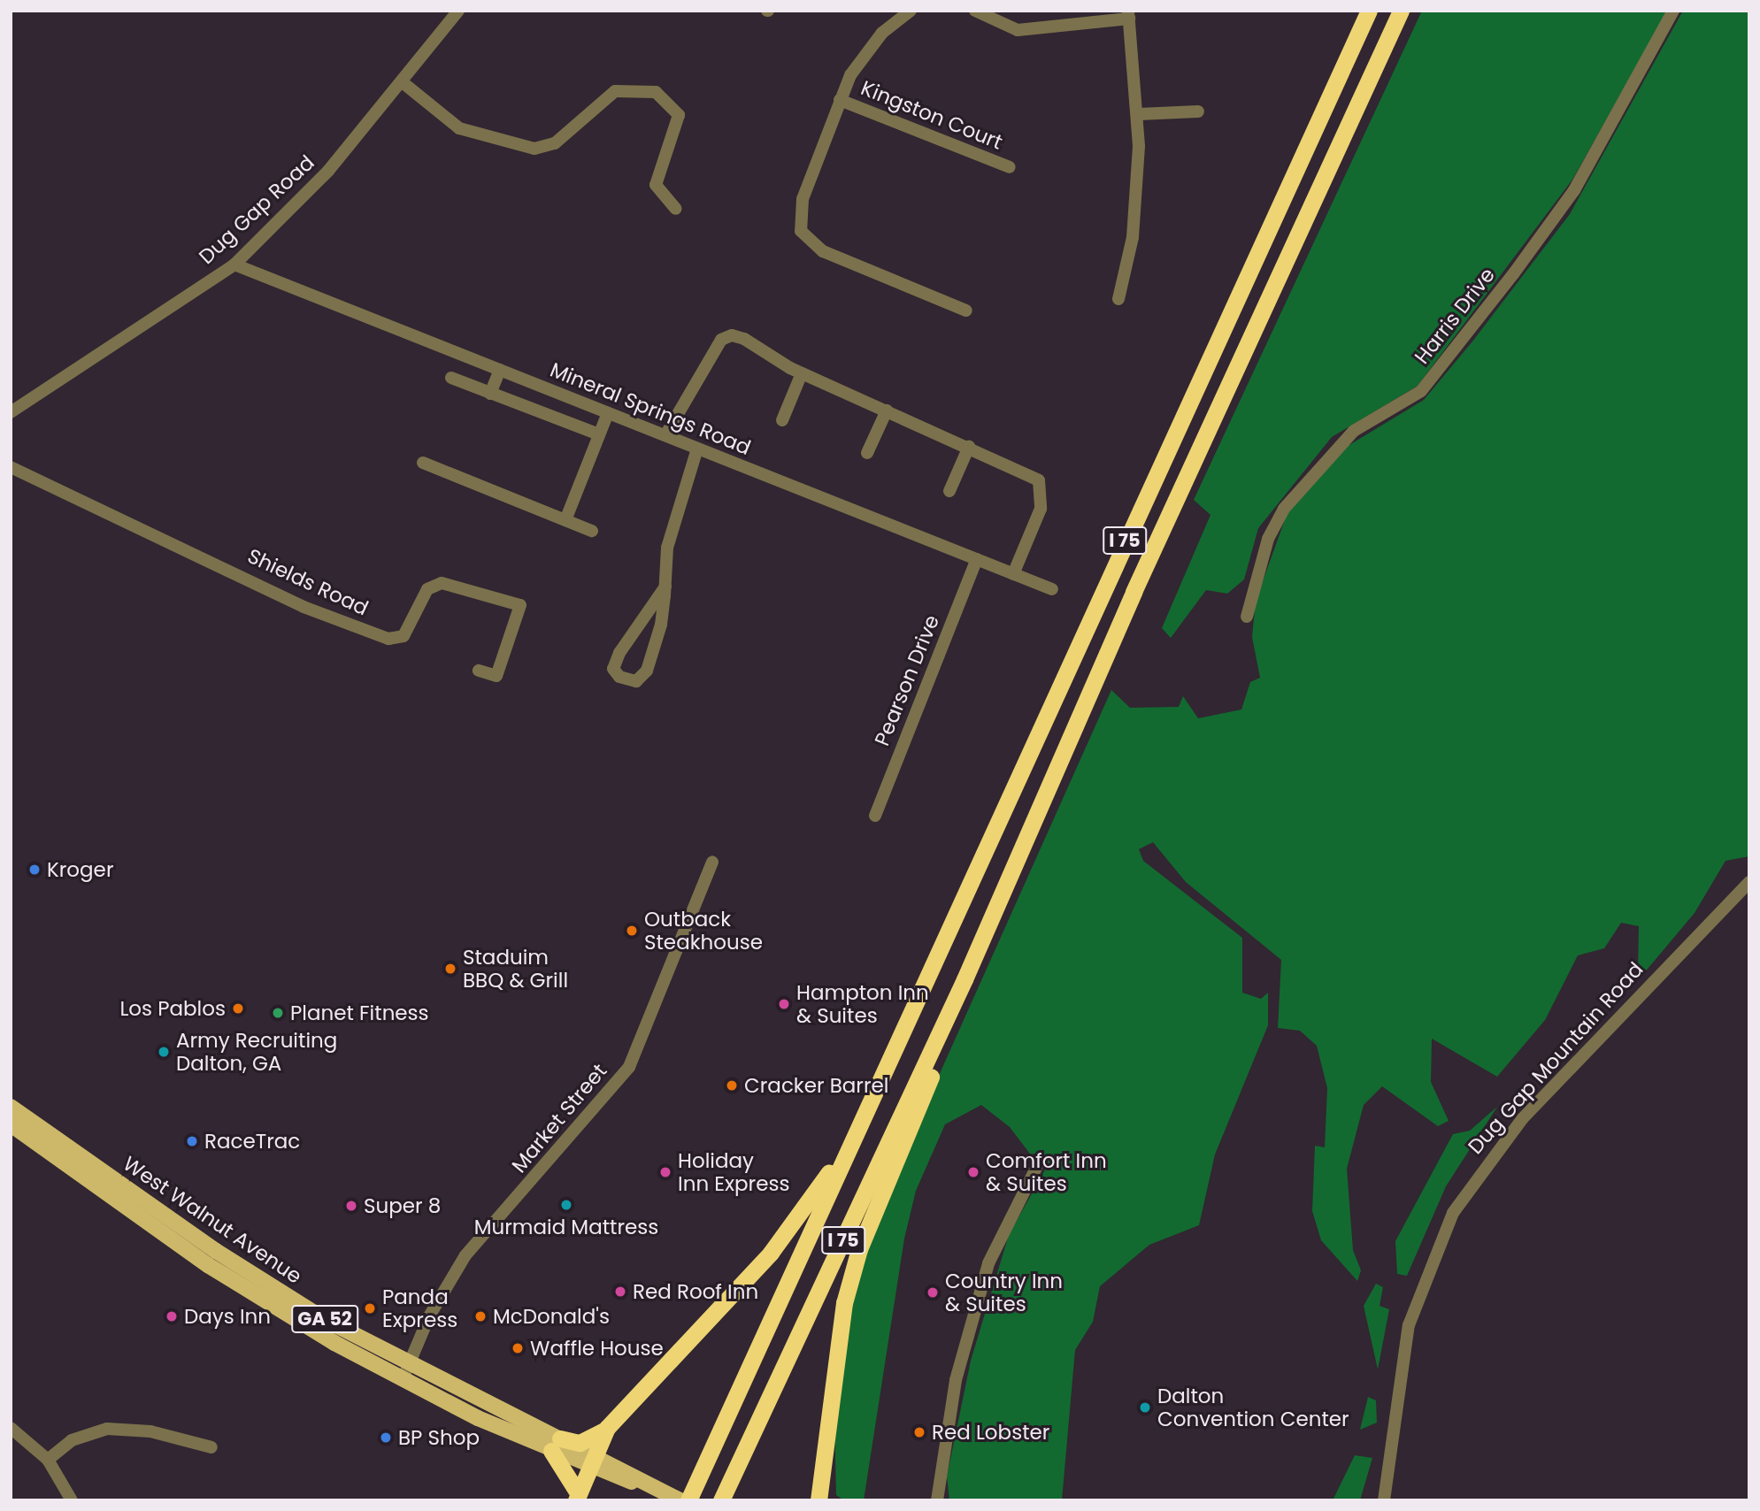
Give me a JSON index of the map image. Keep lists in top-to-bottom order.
{
  "streets": {
    "highway": ["I 75"],
    "main road": ["West Walnut Avenue", "GA 52"],
    "street": [
      "Kingston Court",
      "Dug Gap Road",
      "Harris Drive",
      "Mineral Springs Road",
      "Shields Road",
      "Pearson Drive",
      "Dug Gap Mountain Road",
      "Market Street"
    ]
  },
  "crossings": [
    ["Dug Gap Road", "Mineral Springs Road"],
    ["Mineral Springs Road", "Pearson Drive"],
    ["Market Street", "West Walnut Avenue"]
  ],
  "places": [
    "Kroger",
    "Outback Steakhouse",
    "Staduim BBQ & Grill",
    "Hampton Inn & Suites",
    "Los Pablos",
    "Planet Fitness",
    "Army Recruiting Dalton, GA",
    "Cracker Barrel",
    "RaceTrac",
    "Holiday Inn Express",
    "Comfort Inn & Suites",
    "Murmaid Mattress",
    "Super 8",
    "Red Roof Inn",
    "Country Inn & Suites",
    "Panda Express",
    "Days Inn",
    "McDonald's",
    "Waffle House",
    "Dalton Convention Center",
    "Red Lobster",
    "BP Shop"
  ]
}
